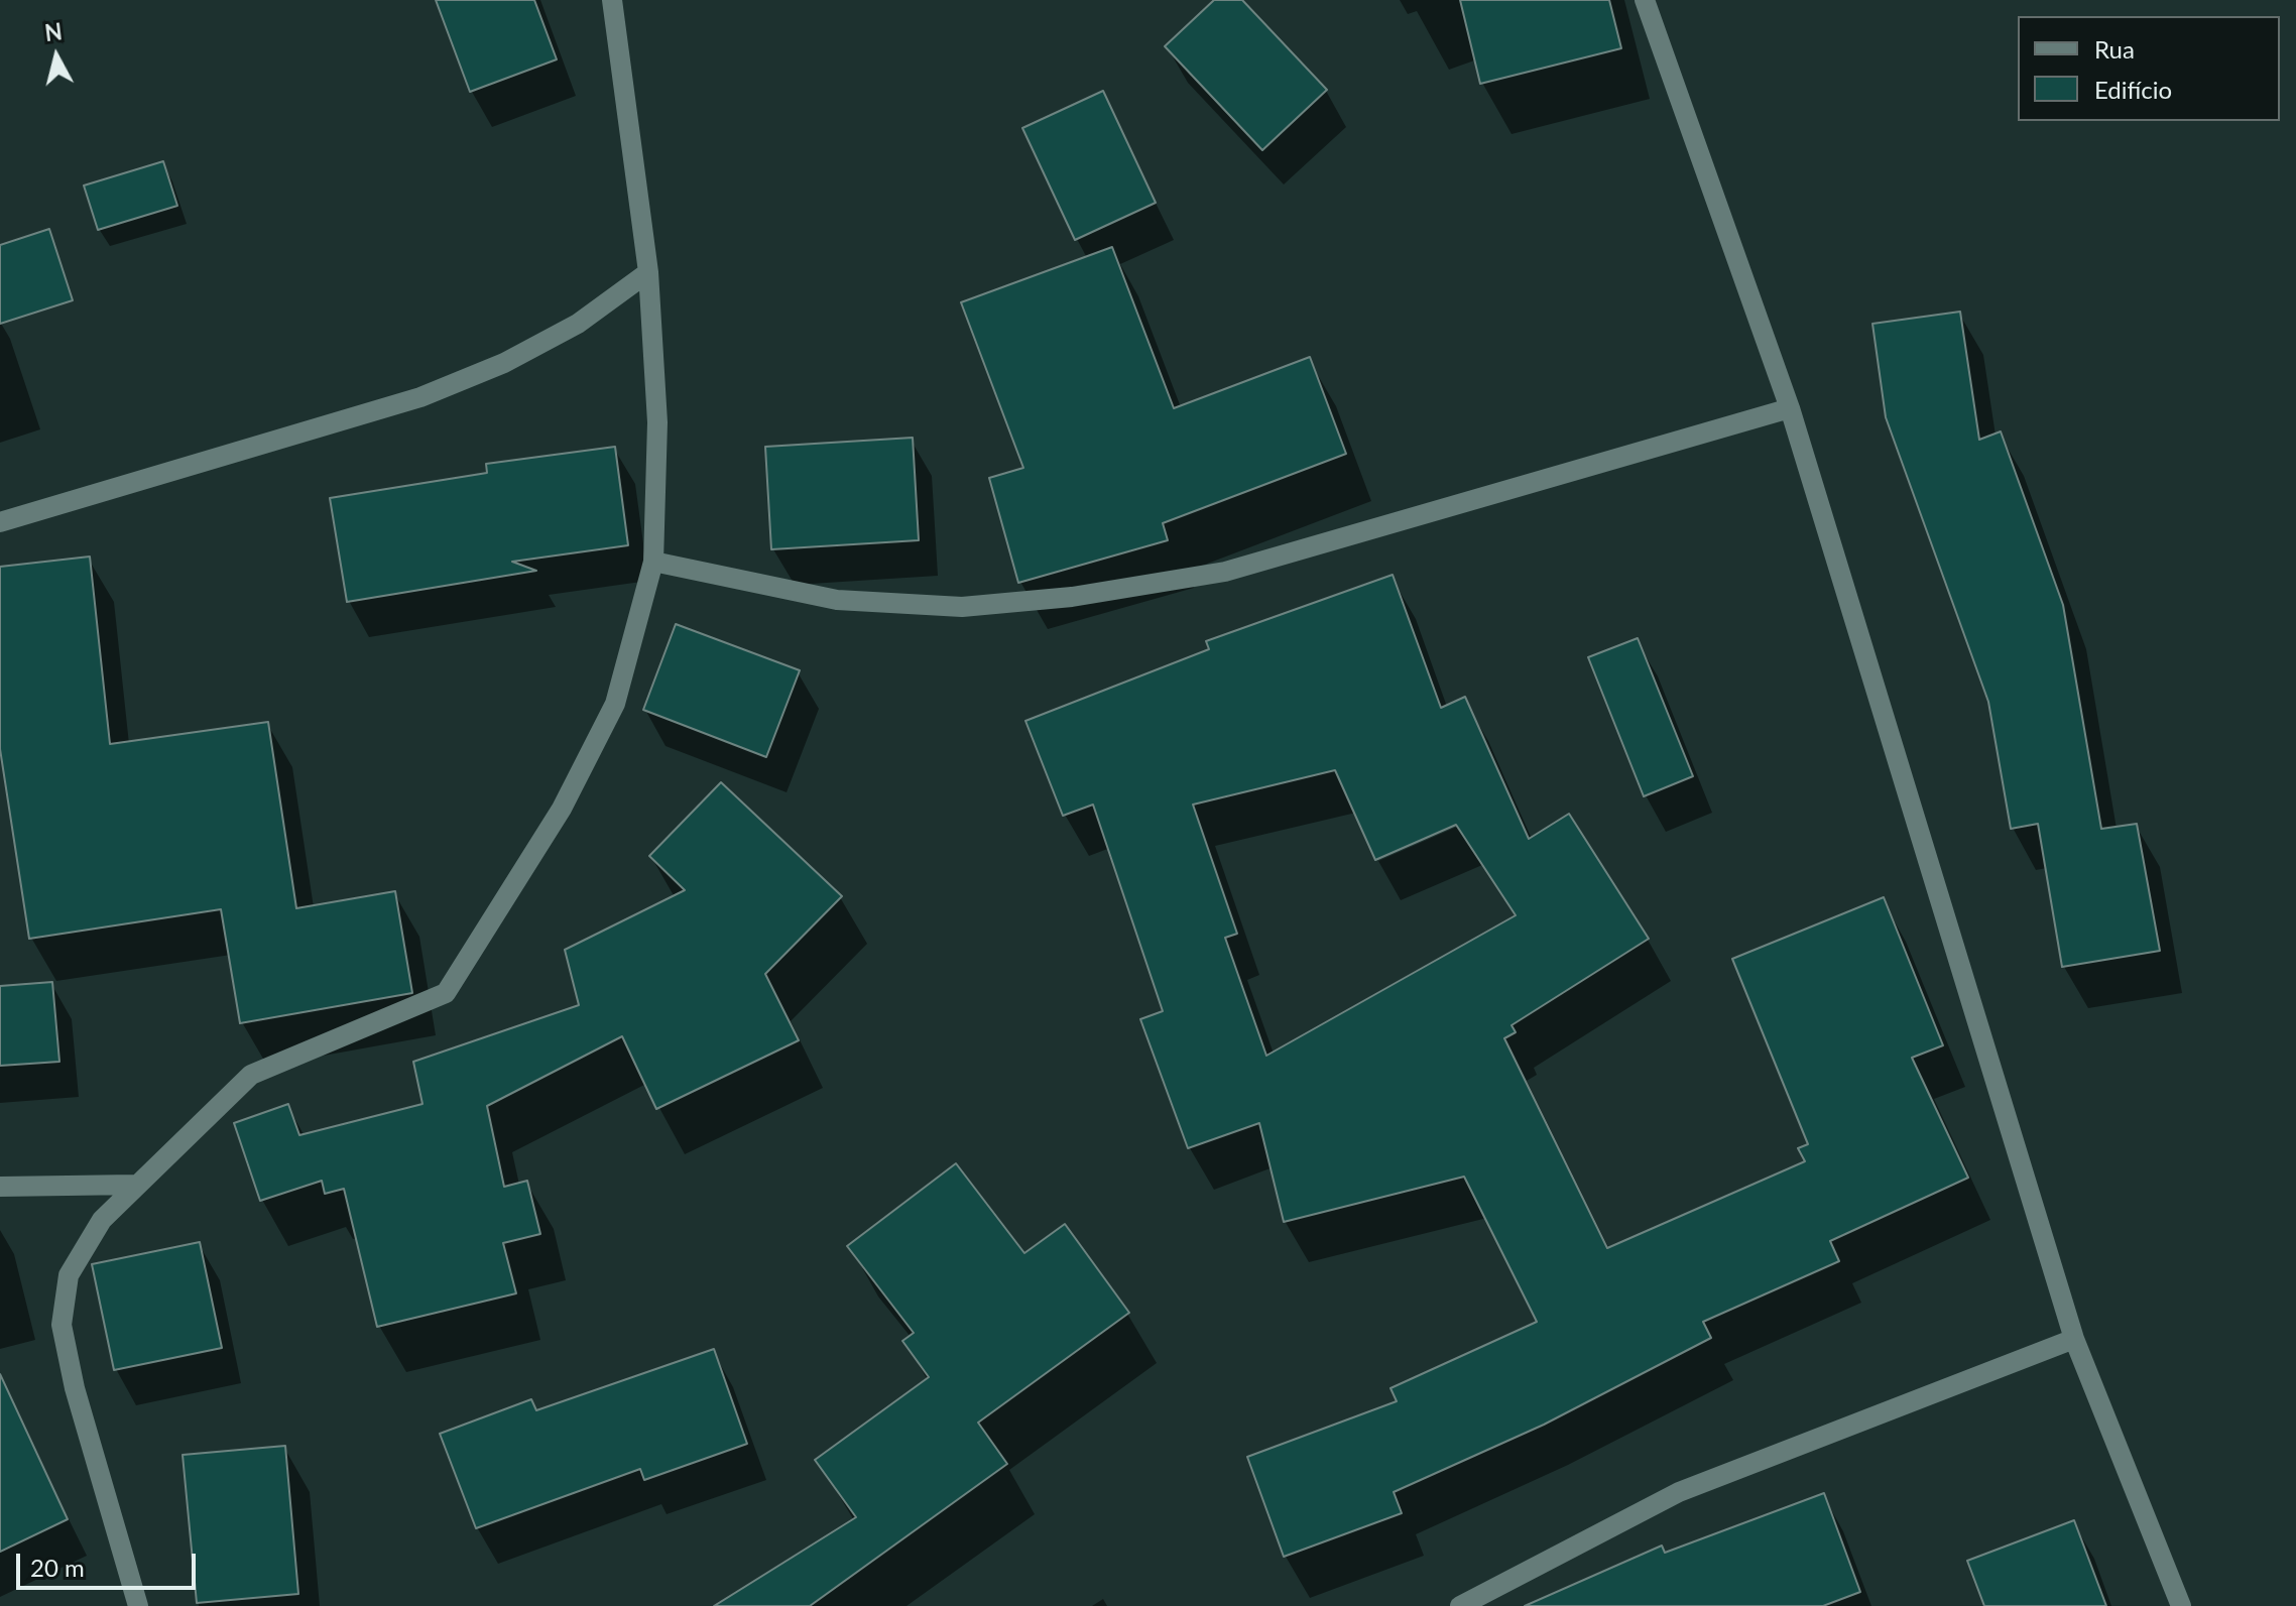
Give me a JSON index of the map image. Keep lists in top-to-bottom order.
{
  "legend": ["Rua", "Edifício"],
  "scale_bar": "20 m",
  "north": "top"
}
